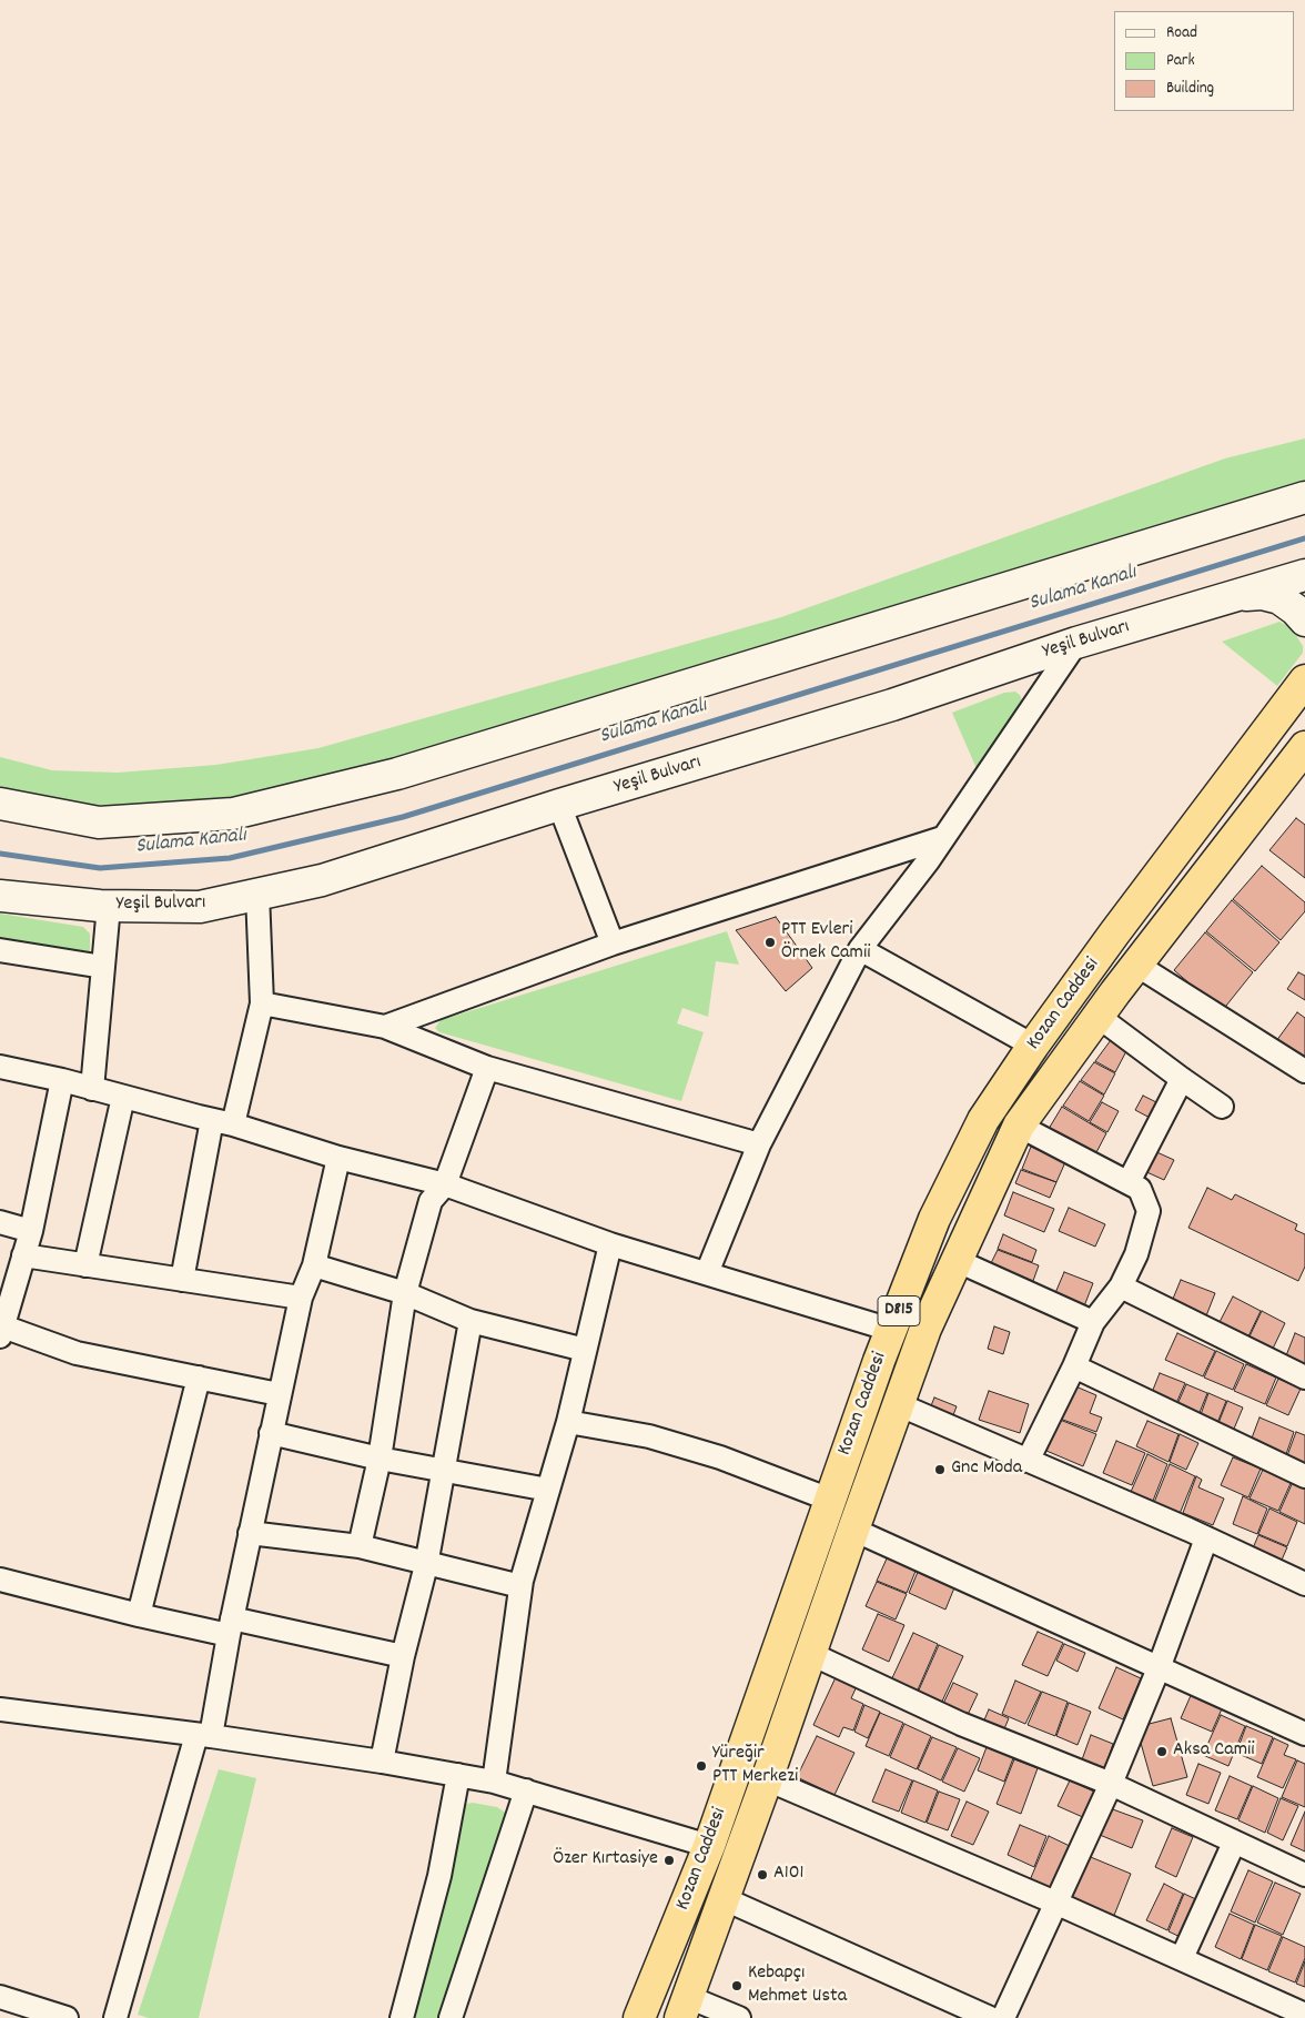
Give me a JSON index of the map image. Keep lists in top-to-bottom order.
{
  "streets": {
    "highway": ["Kozan Caddesi", "D815"],
    "main road": ["Yeşil Bulvarı"]
  },
  "water": ["Sulama Kanalı"],
  "places": [
    "PTT Evleri Örnek Camii",
    "Gnc Moda",
    "Aksa Camii",
    "Yüreğir PTT Merkezi",
    "Özer Kırtasiye",
    "A101",
    "Kebapçı Mehmet Usta"
  ],
  "legend": ["Road", "Park", "Building"]
}
